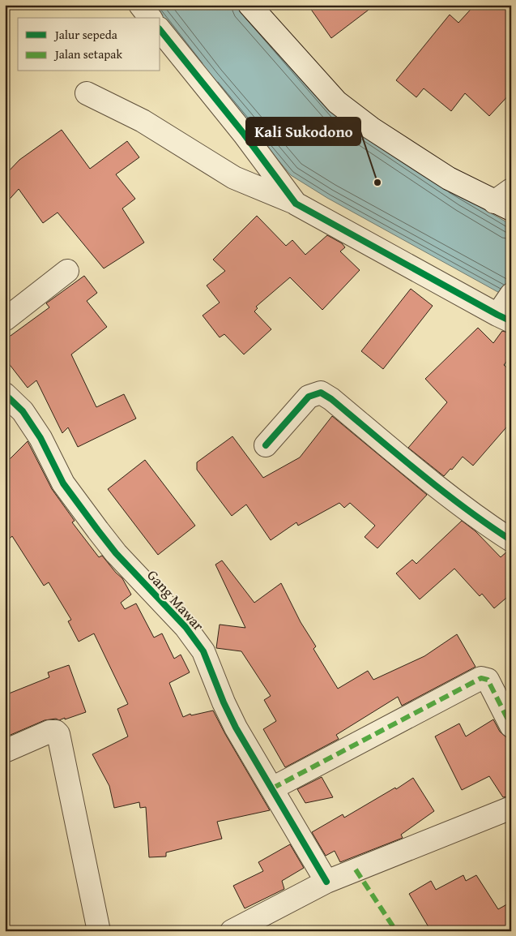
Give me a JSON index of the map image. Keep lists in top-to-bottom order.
{
  "streets": {
    "street": ["Gang Mawar"]
  },
  "places": ["Kali Sukodono"],
  "legend": ["Jalur sepeda", "Jalan setapak"]
}
